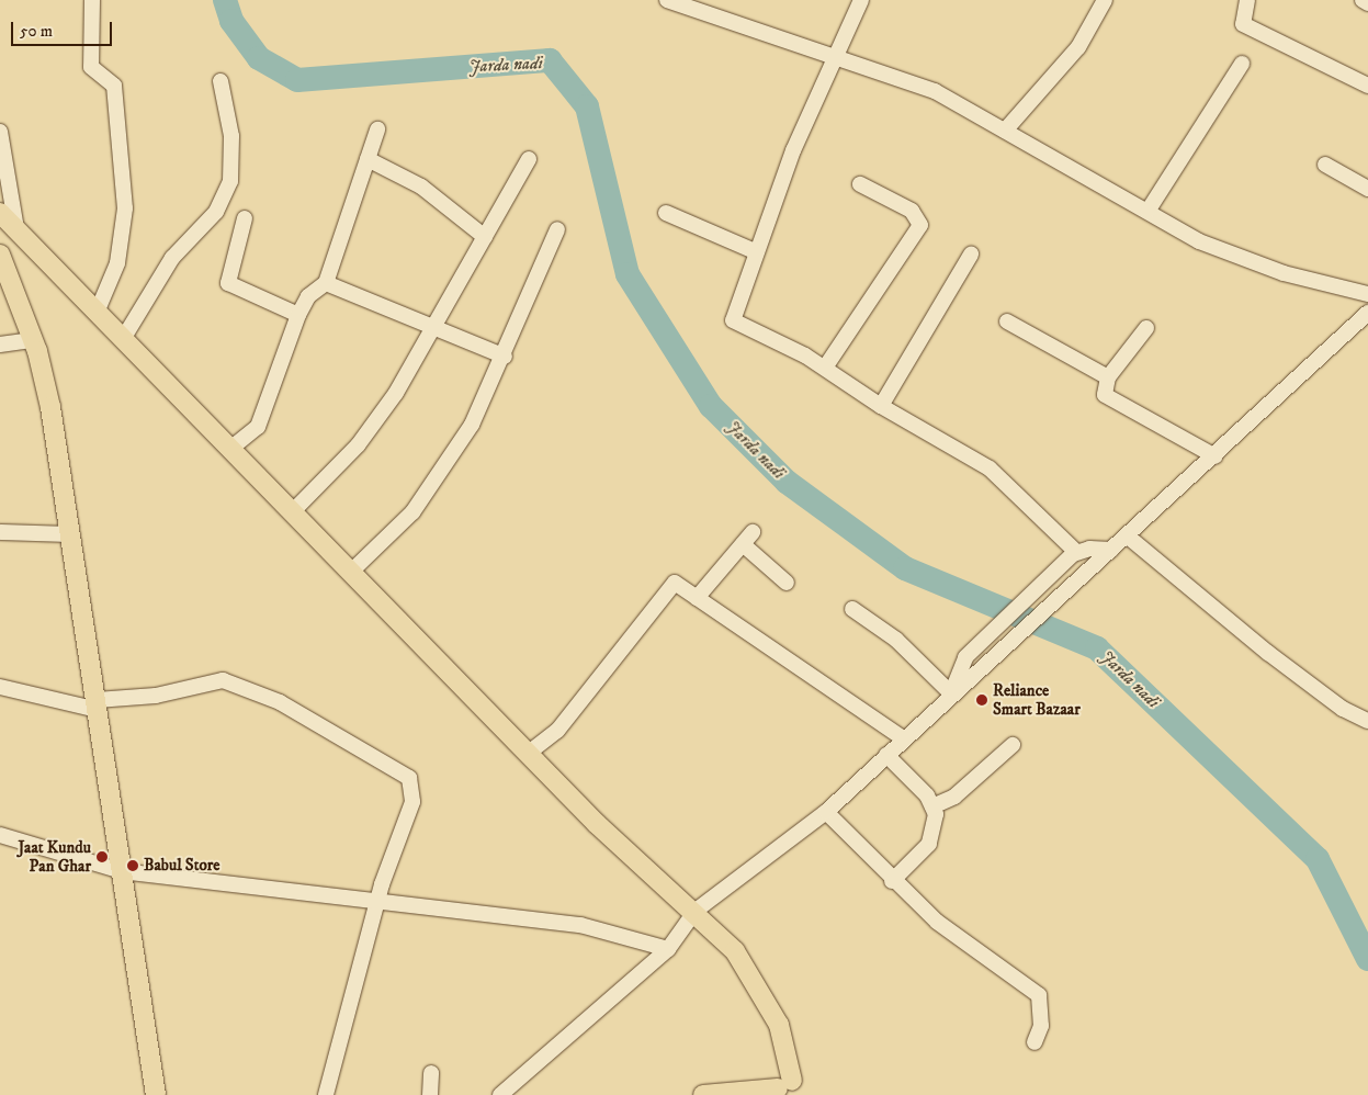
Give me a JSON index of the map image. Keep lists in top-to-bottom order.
{
  "water": ["Jarda nadi"],
  "places": ["Reliance Smart Bazaar", "Jaat Kundu Pan Ghar", "Babul Store"],
  "scale_bar": "50 m"
}
